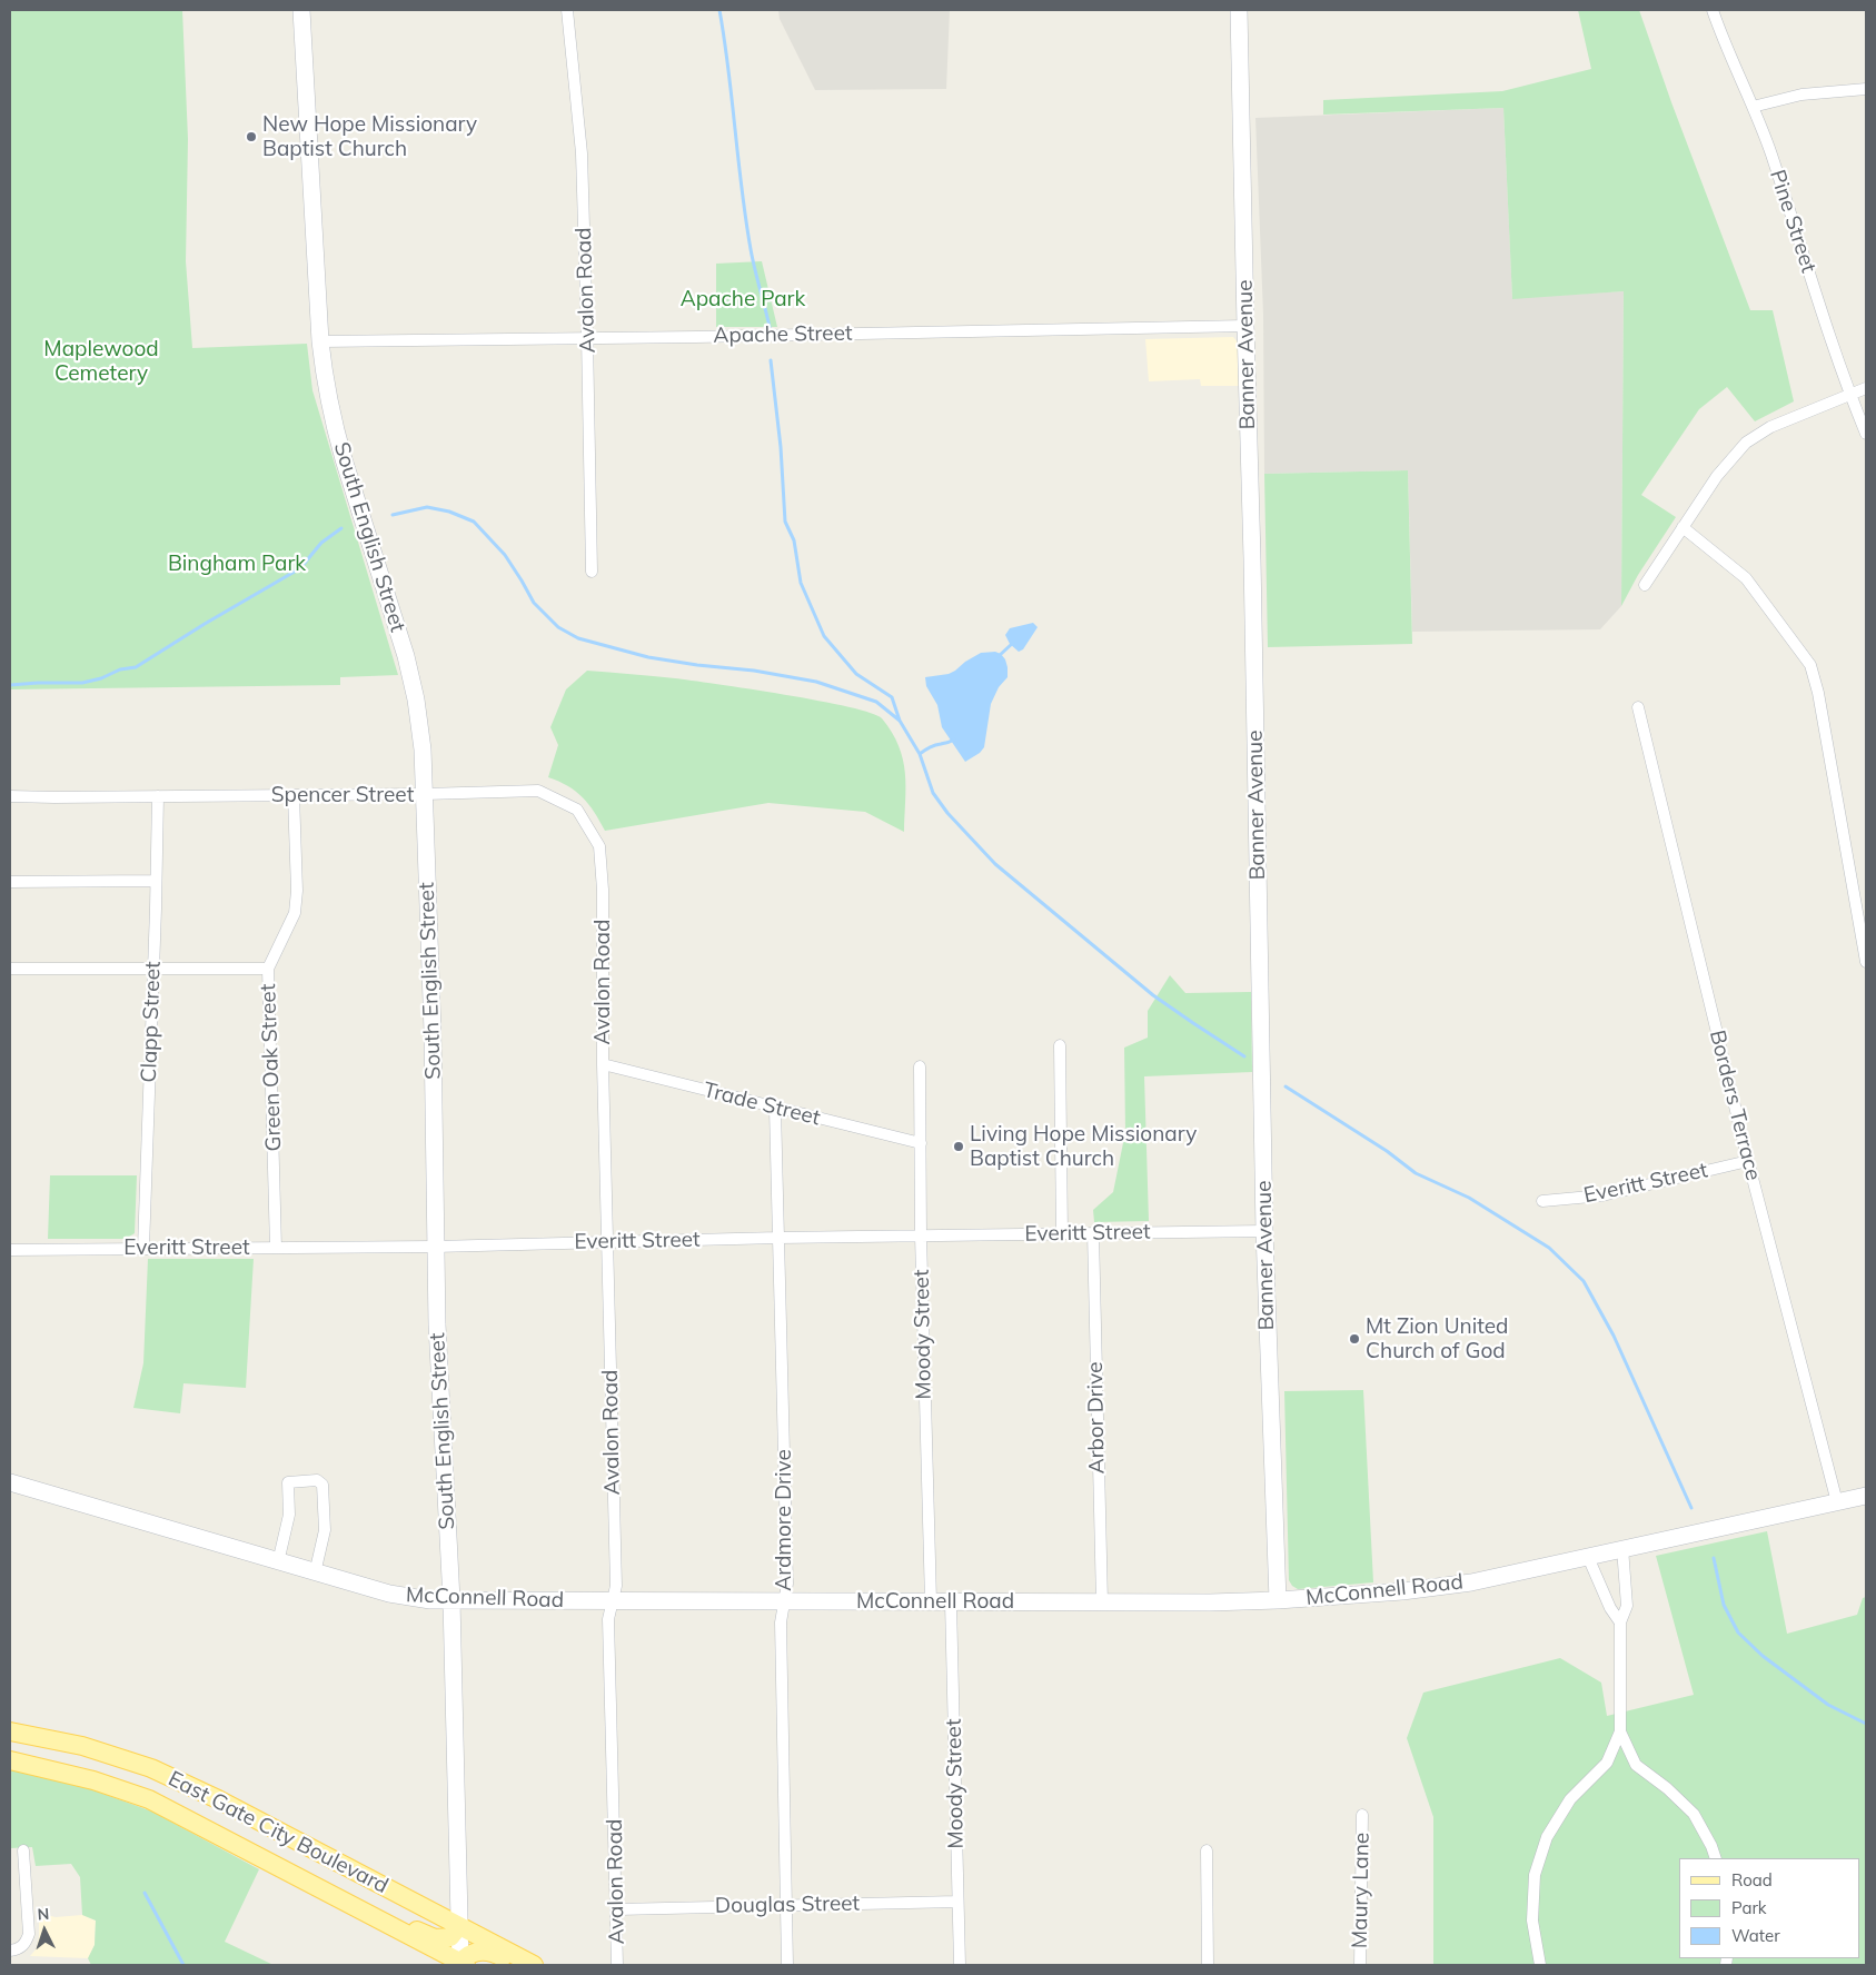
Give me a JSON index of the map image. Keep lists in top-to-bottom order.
{
  "streets": {
    "main road": ["East Gate City Boulevard"],
    "street": [
      "Pine Street",
      "Avalon Road",
      "Apache Street",
      "Banner Avenue",
      "South English Street",
      "Spencer Street",
      "Clapp Street",
      "Green Oak Street",
      "Trade Street",
      "Borders Terrace",
      "Everitt Street",
      "Moody Street",
      "Arbor Drive",
      "Ardmore Drive",
      "McConnell Road",
      "Maury Lane",
      "Douglas Street"
    ]
  },
  "crossings": [
    ["Avalon Road", "Apache Street"],
    ["Avalon Road", "Spencer Street"],
    ["Avalon Road", "Trade Street"],
    ["Avalon Road", "Everitt Street"],
    ["Avalon Road", "McConnell Road"],
    ["Avalon Road", "Douglas Street"],
    ["Apache Street", "Banner Avenue"],
    ["Apache Street", "South English Street"],
    ["Banner Avenue", "Everitt Street"],
    ["Banner Avenue", "McConnell Road"],
    ["South English Street", "Spencer Street"],
    ["South English Street", "Everitt Street"],
    ["South English Street", "McConnell Road"],
    ["South English Street", "East Gate City Boulevard"],
    ["Spencer Street", "Clapp Street"],
    ["Spencer Street", "Green Oak Street"],
    ["Clapp Street", "Everitt Street"],
    ["Green Oak Street", "Everitt Street"],
    ["Trade Street", "Moody Street"],
    ["Trade Street", "Ardmore Drive"],
    ["Borders Terrace", "Everitt Street"],
    ["Borders Terrace", "McConnell Road"],
    ["Everitt Street", "Moody Street"],
    ["Everitt Street", "Arbor Drive"],
    ["Everitt Street", "Ardmore Drive"],
    ["Moody Street", "McConnell Road"],
    ["Moody Street", "Douglas Street"],
    ["Arbor Drive", "McConnell Road"],
    ["Ardmore Drive", "McConnell Road"],
    ["Ardmore Drive", "Douglas Street"]
  ],
  "parks": ["Apache Park", "Maplewood Cemetery", "Bingham Park"],
  "places": ["New Hope Missionary Baptist Church", "Living Hope Missionary Baptist Church", "Mt Zion United Church of God"],
  "legend": ["Road", "Park", "Water"],
  "north": "top"
}
